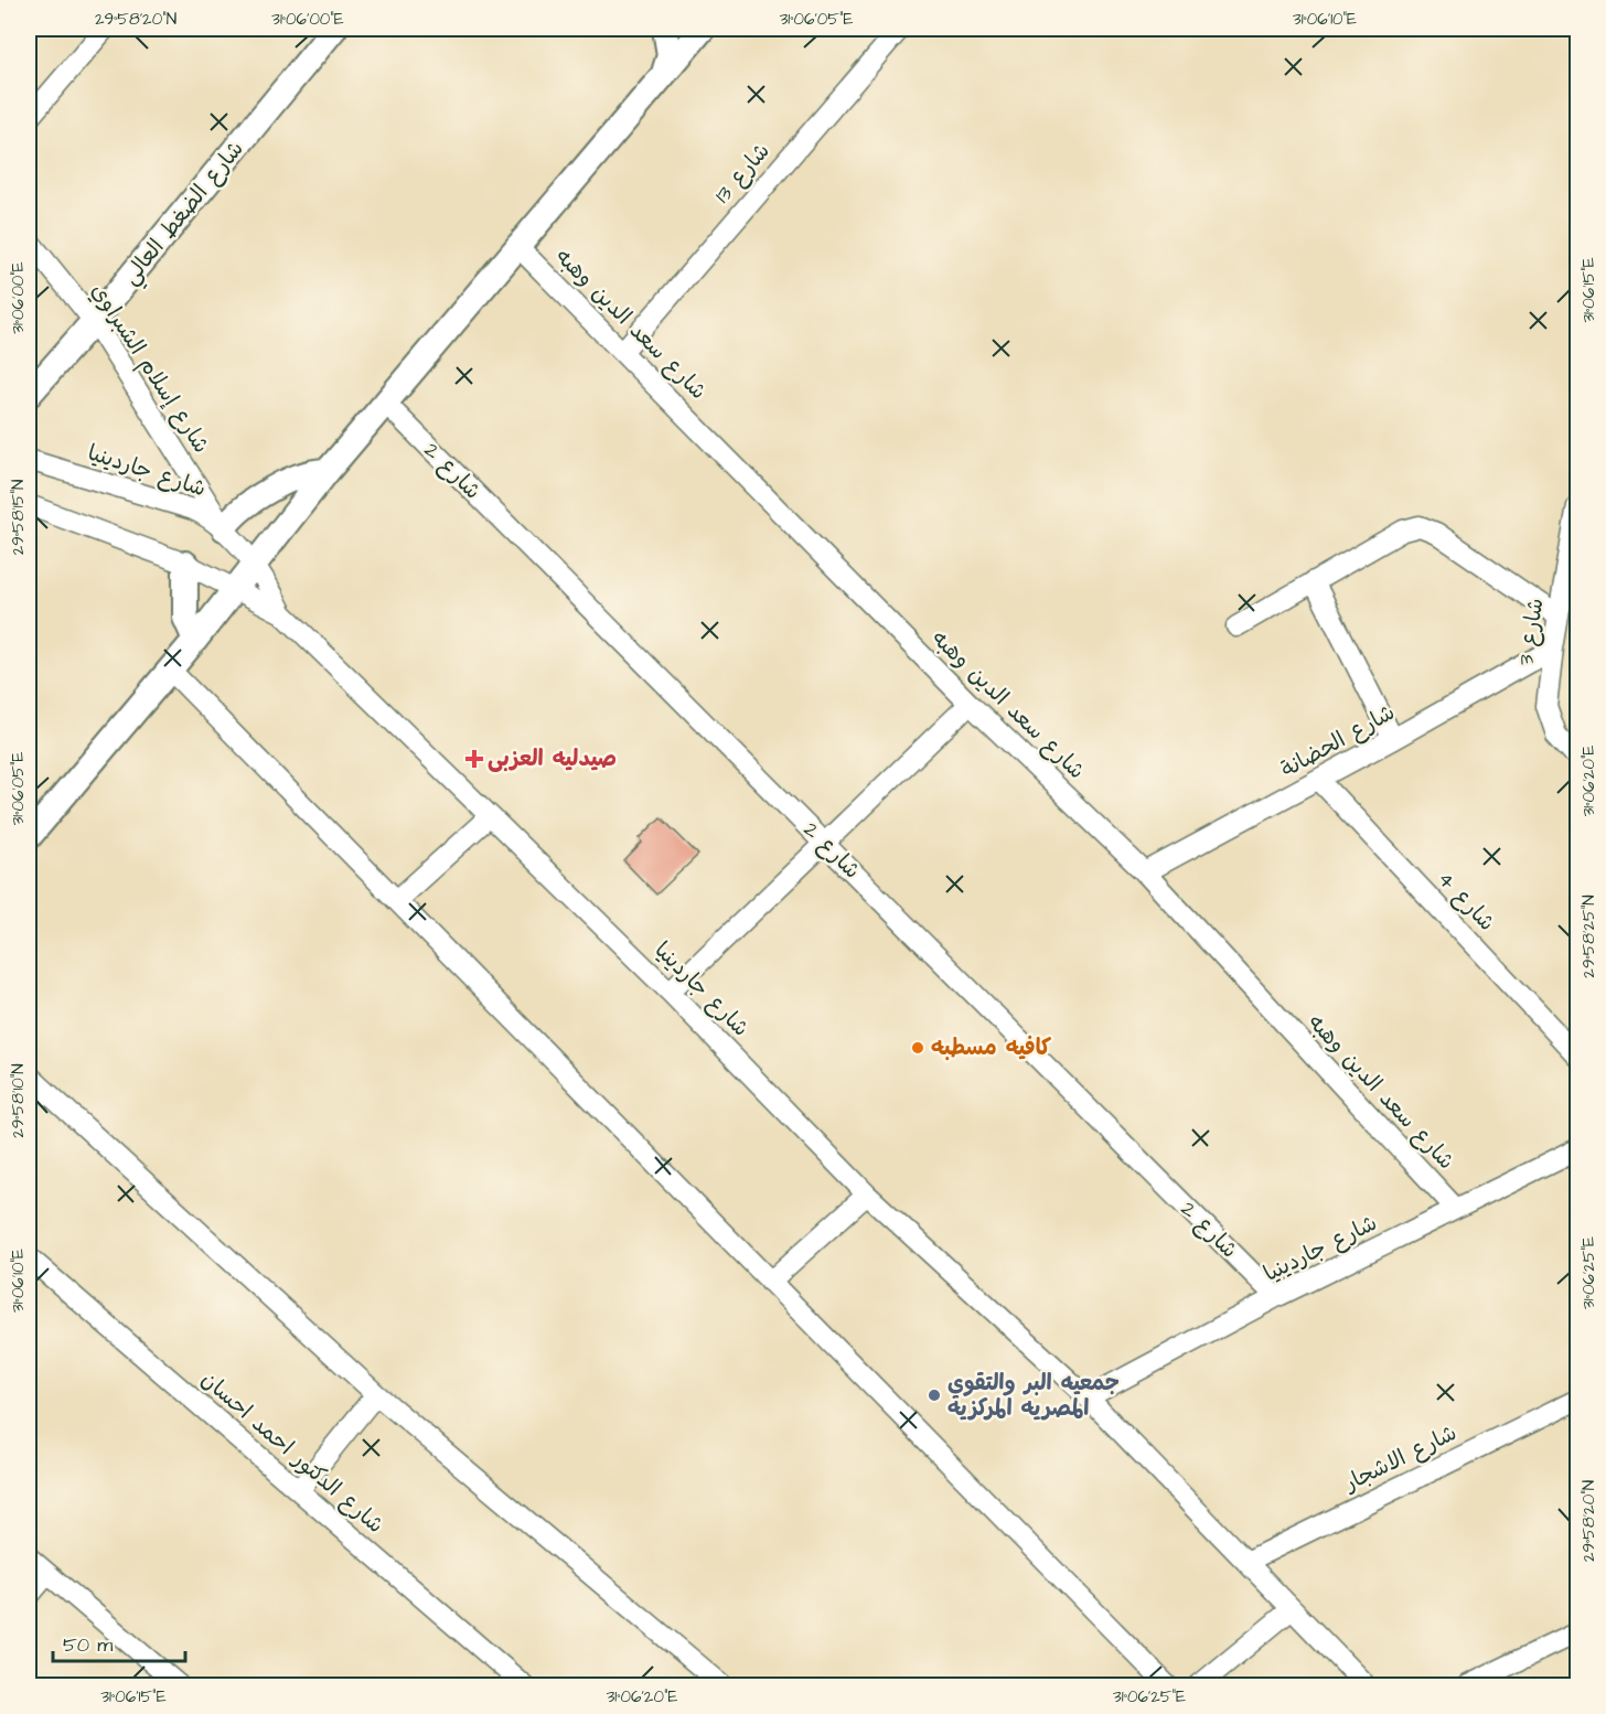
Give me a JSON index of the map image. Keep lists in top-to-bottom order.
{
  "streets": {
    "street": [
      "شارع 13",
      "شارع الضغط العالي",
      "شارع سعد الدين وهبه",
      "شارع إسلام الشبراوي",
      "شارع جاردينيا",
      "شارع 2",
      "شارع 3",
      "شارع الحضانة",
      "شارع 4",
      "شارع الدكتور احمد احسان",
      "شارع الاشجار"
    ]
  },
  "crossings": [
    ["شارع 13", "شارع سعد الدين وهبه"],
    ["شارع الضغط العالي", "شارع إسلام الشبراوي"],
    ["شارع سعد الدين وهبه", "شارع جاردينيا"],
    ["شارع سعد الدين وهبه", "شارع الحضانة"],
    ["شارع إسلام الشبراوي", "شارع جاردينيا"],
    ["شارع جاردينيا", "شارع 2"],
    ["شارع جاردينيا", "شارع الاشجار"],
    ["شارع 3", "شارع الحضانة"],
    ["شارع الحضانة", "شارع 4"]
  ],
  "places": {
    "health": ["صيدليه العزبى"],
    "other": ["كافيه مسطبه", "جمعيه البر والتقوي المصريه المركزيه"]
  },
  "scale_bar": "50 m",
  "coordinates": [
    "29°58'20\"N",
    "31°06'00\"E",
    "31°06'05\"E",
    "31°06'10\"E",
    "31°06'15\"E",
    "29°58'15\"N",
    "31°06'20\"E",
    "29°58'25\"N",
    "29°58'10\"N",
    "31°06'25\"E"
  ]
}
